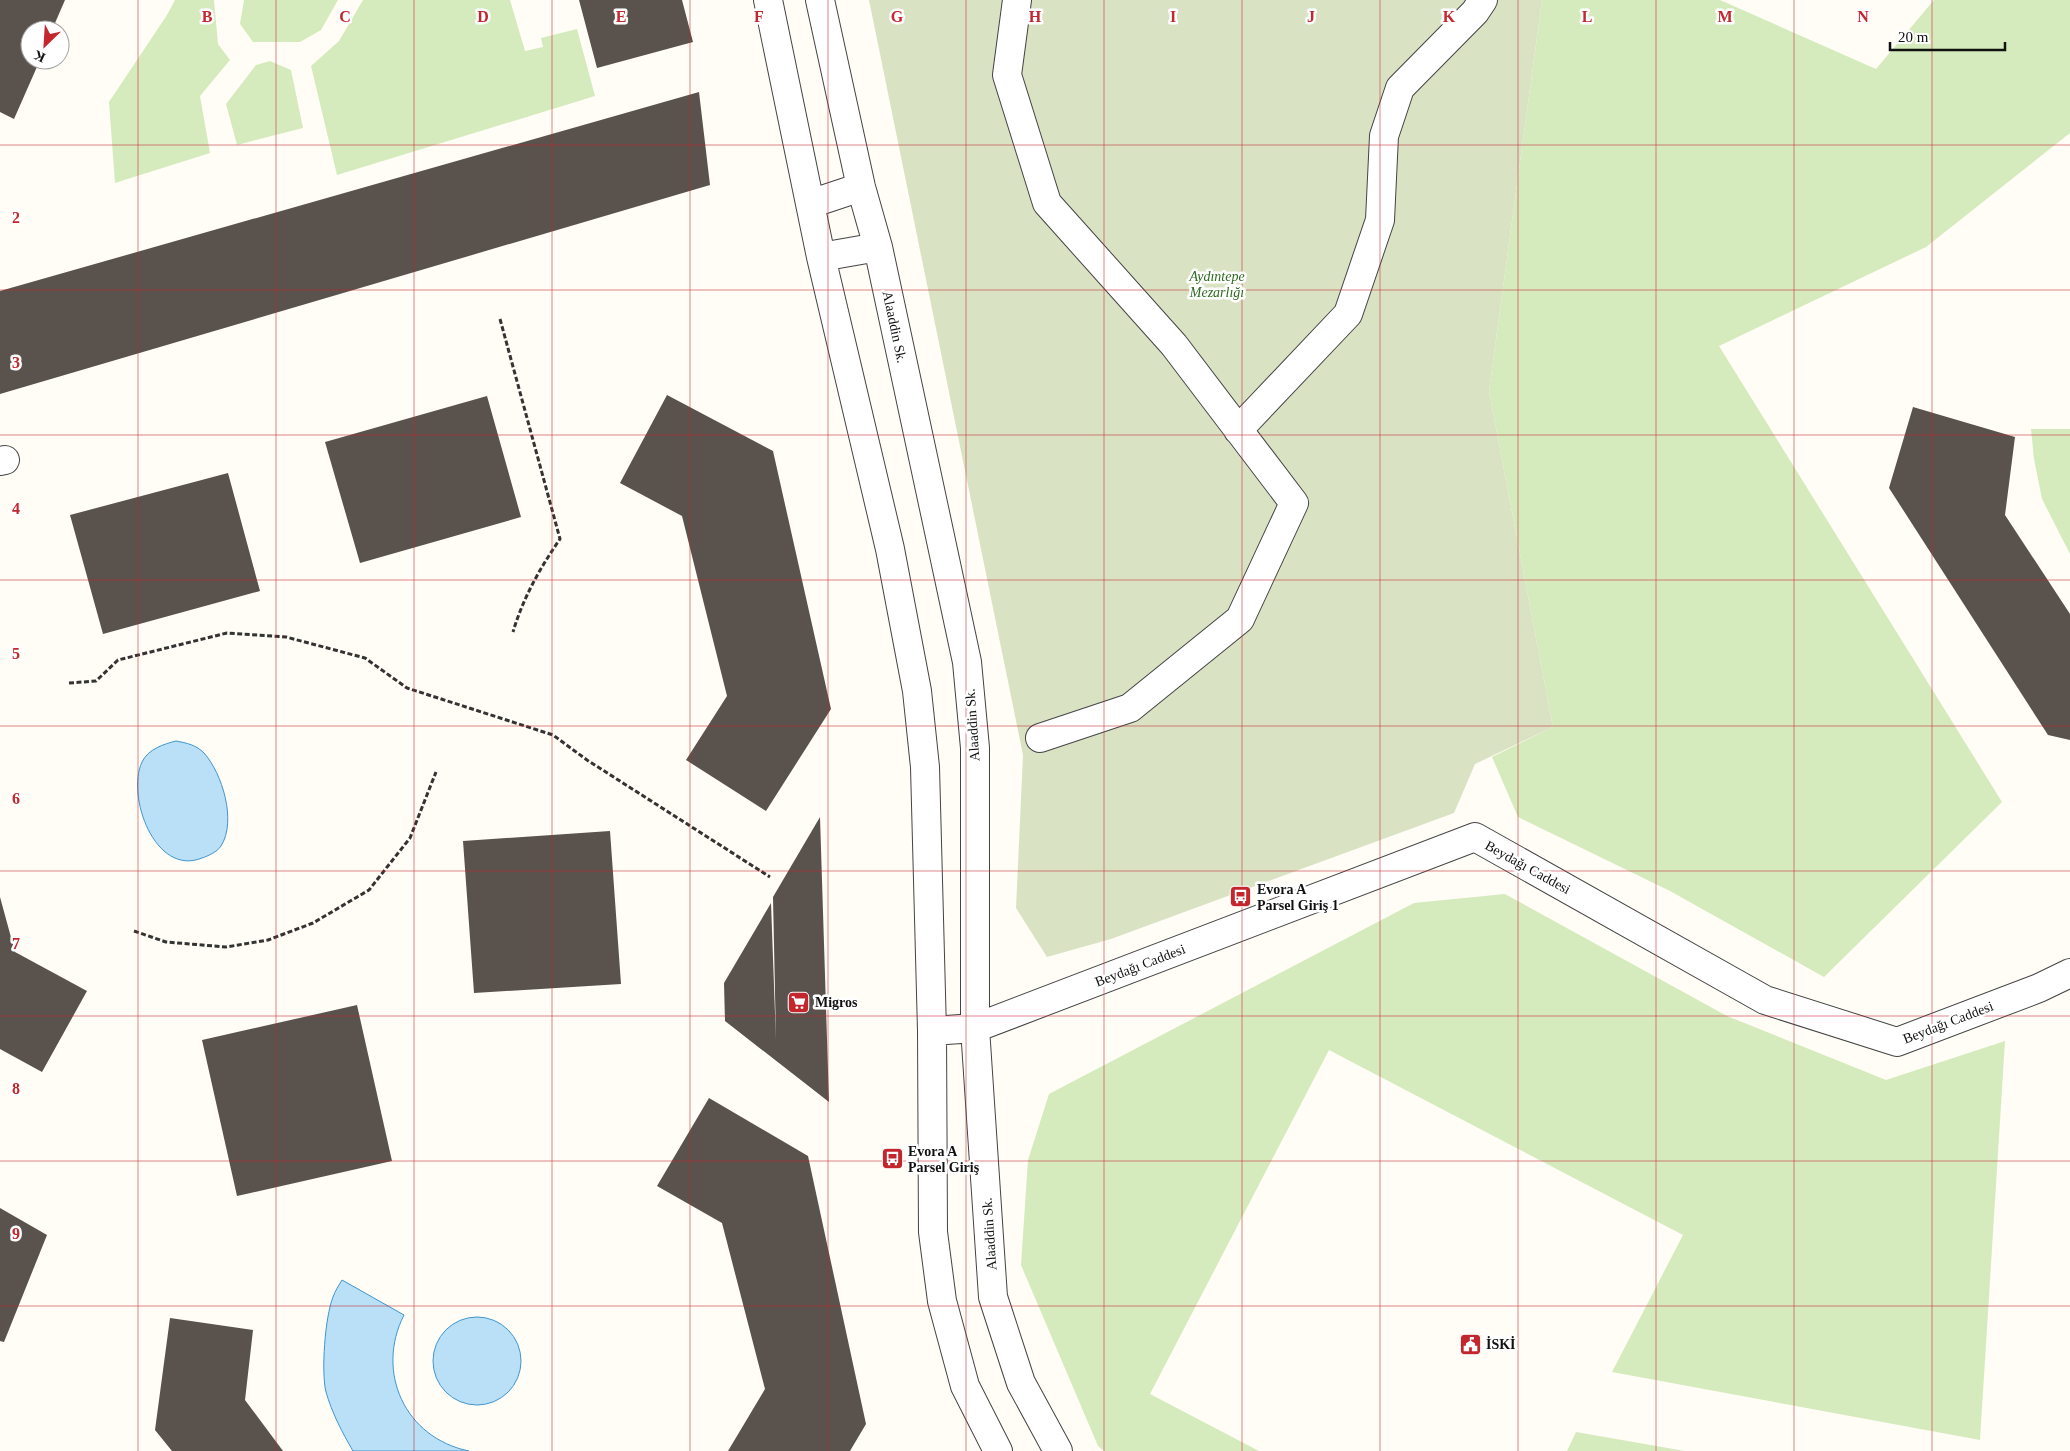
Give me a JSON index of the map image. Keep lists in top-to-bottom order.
{
  "streets": {
    "street": ["Alaaddin Sk.", "Beydağı Caddesi"]
  },
  "crossings": [
    ["Alaaddin Sk.", "Beydağı Caddesi"]
  ],
  "parks": ["Aydıntepe Mezarlığı"],
  "places": {
    "bus stop": ["Evora A Parsel Giriş 1", "Evora A Parsel Giriş"],
    "supermarket": ["Migros"],
    "public building": ["İSKİ"]
  },
  "scale_bar": "20 m",
  "north": "bottom left",
  "grid": {
    "columns": [
      "B",
      "C",
      "D",
      "E",
      "F",
      "G",
      "H",
      "I",
      "J",
      "K",
      "L",
      "M",
      "N"
    ],
    "rows": [
      "2",
      "3",
      "4",
      "5",
      "6",
      "7",
      "8",
      "9"
    ]
  }
}
